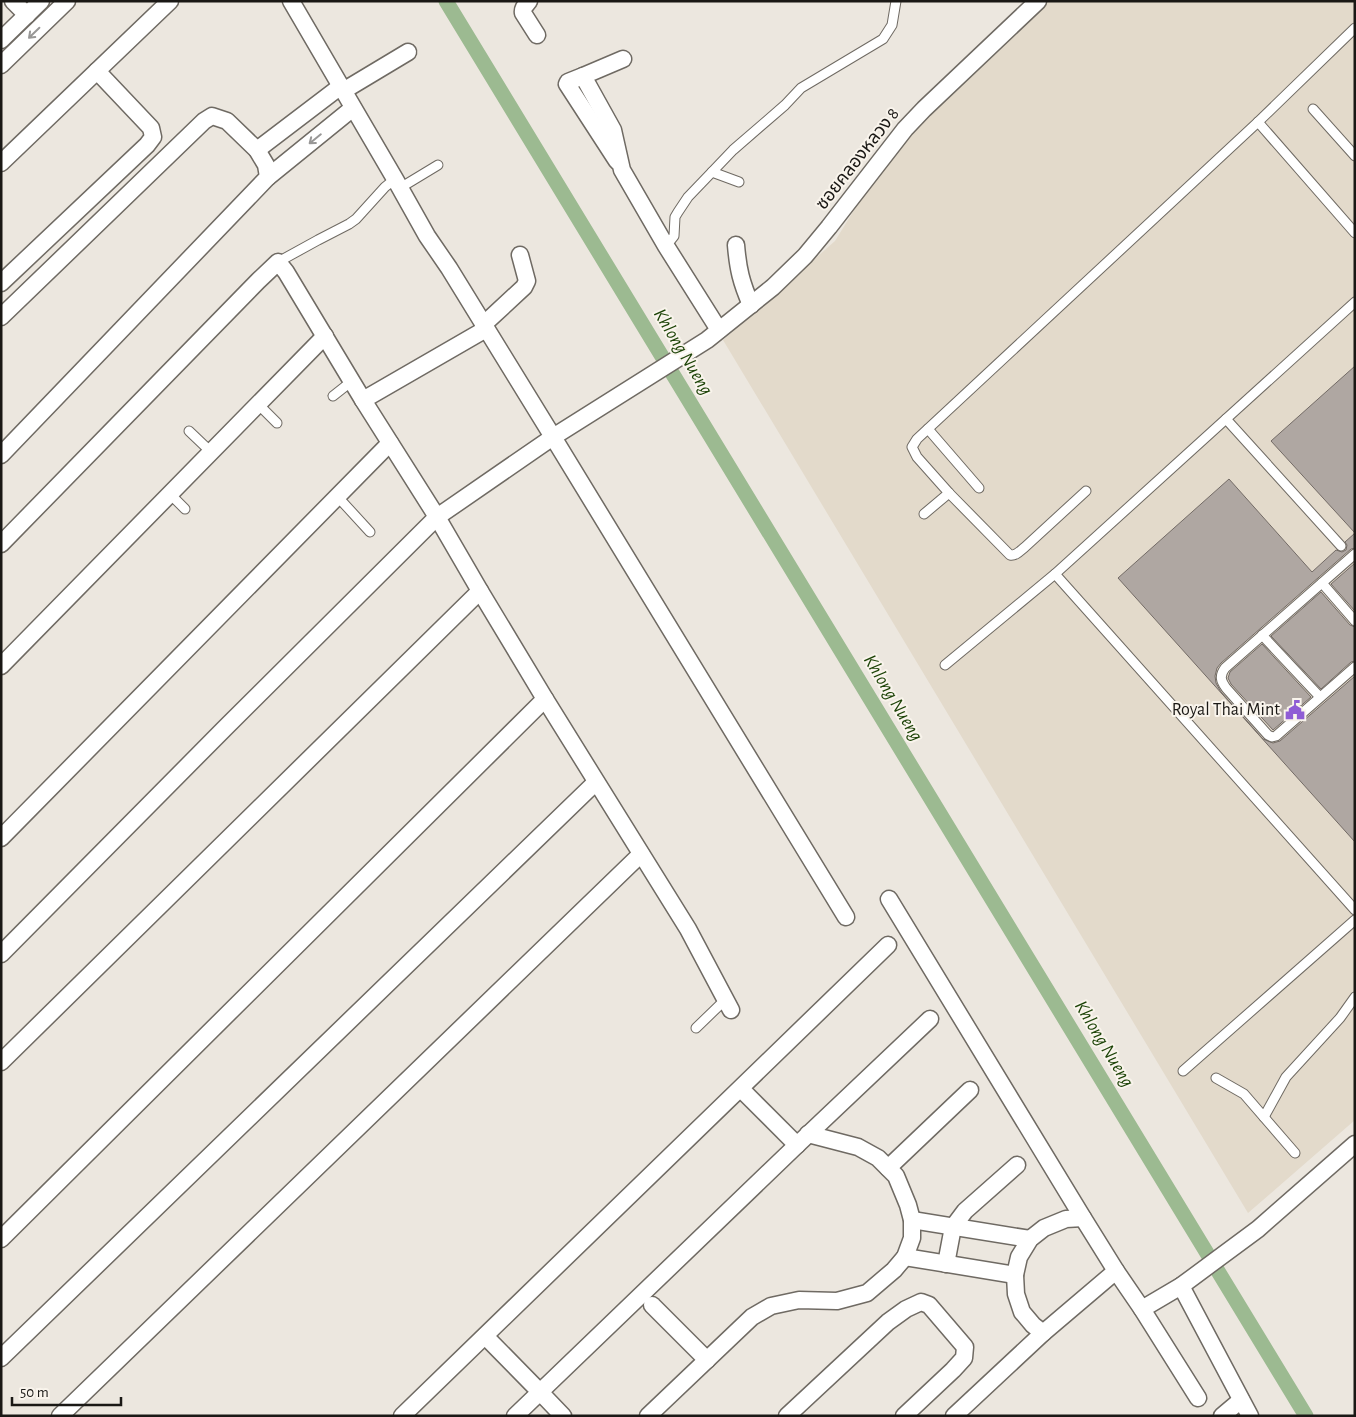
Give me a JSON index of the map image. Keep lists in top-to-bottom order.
{
  "streets": {
    "street": ["ซอยคลองหลวง 8"]
  },
  "water": ["Khlong Nueng"],
  "places": {
    "public building": ["Royal Thai Mint"]
  },
  "scale_bar": "50 m"
}
